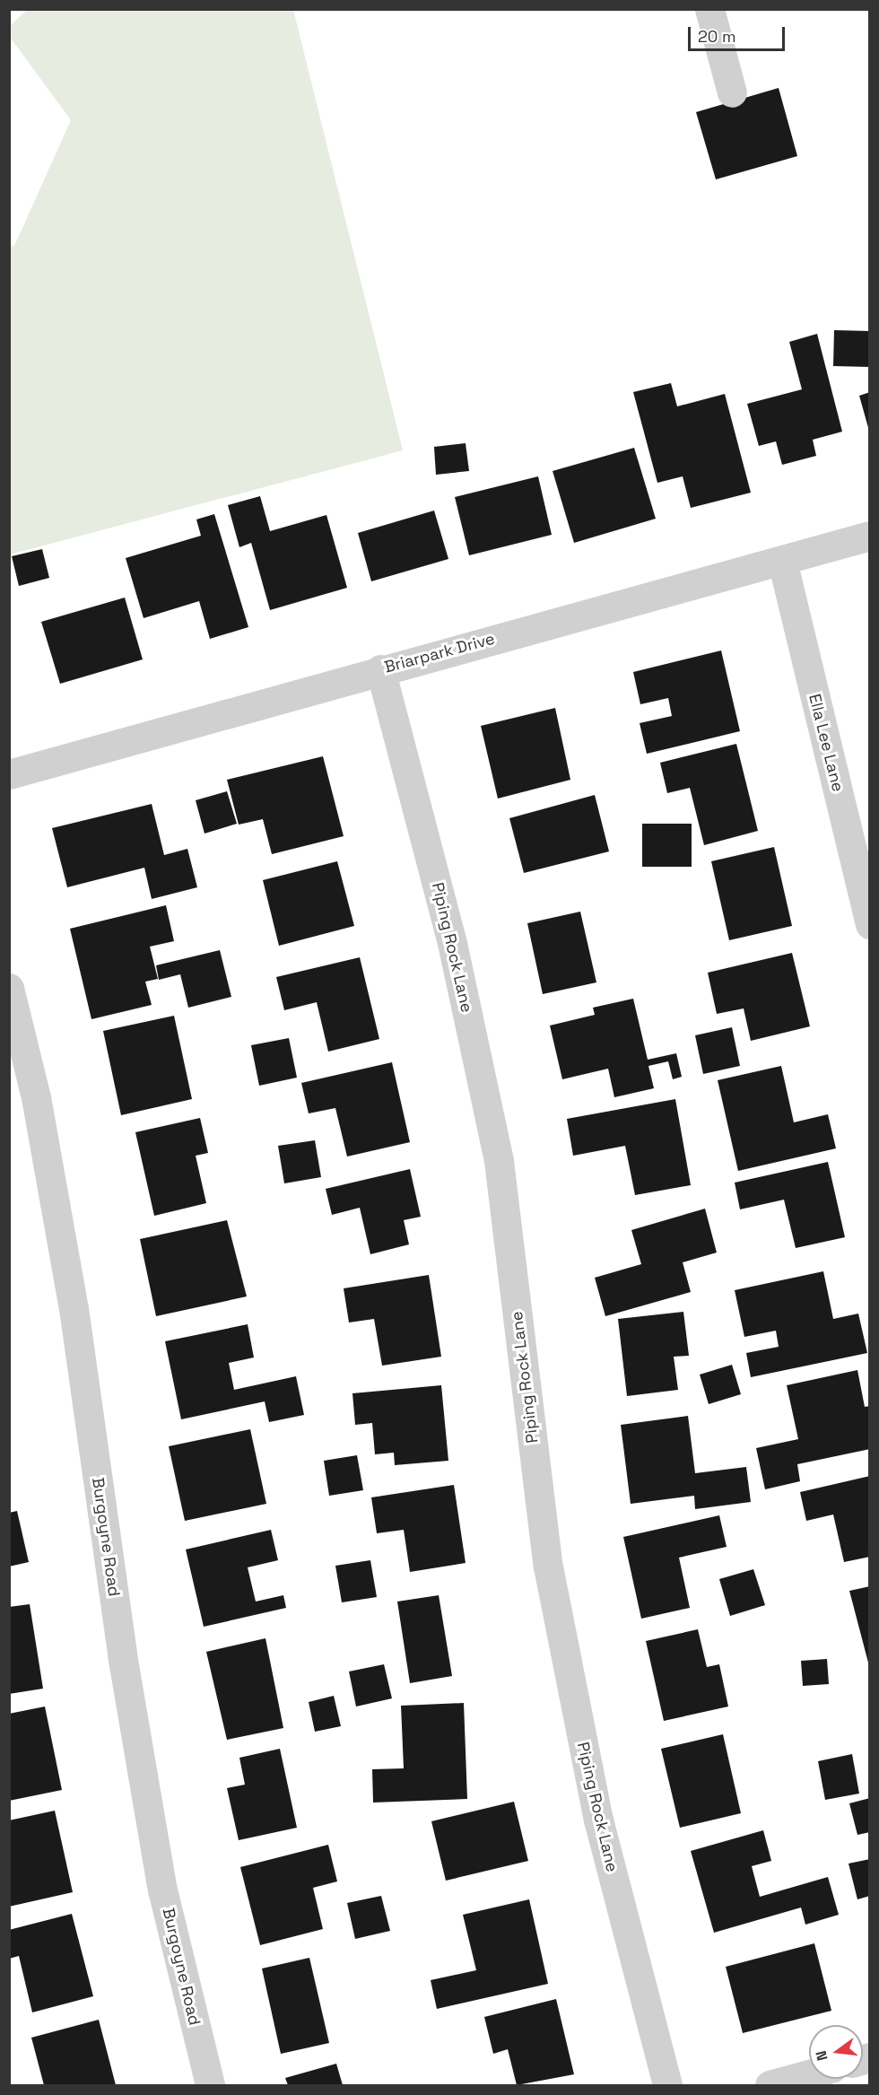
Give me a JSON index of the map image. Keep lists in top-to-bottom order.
{
  "streets": {
    "street": [
      "Briarpark Drive",
      "Ella Lee Lane",
      "Piping Rock Lane",
      "Burgoyne Road"
    ]
  },
  "crossings": [
    ["Briarpark Drive", "Ella Lee Lane"],
    ["Briarpark Drive", "Piping Rock Lane"]
  ],
  "scale_bar": "20 m",
  "north": "left"
}
